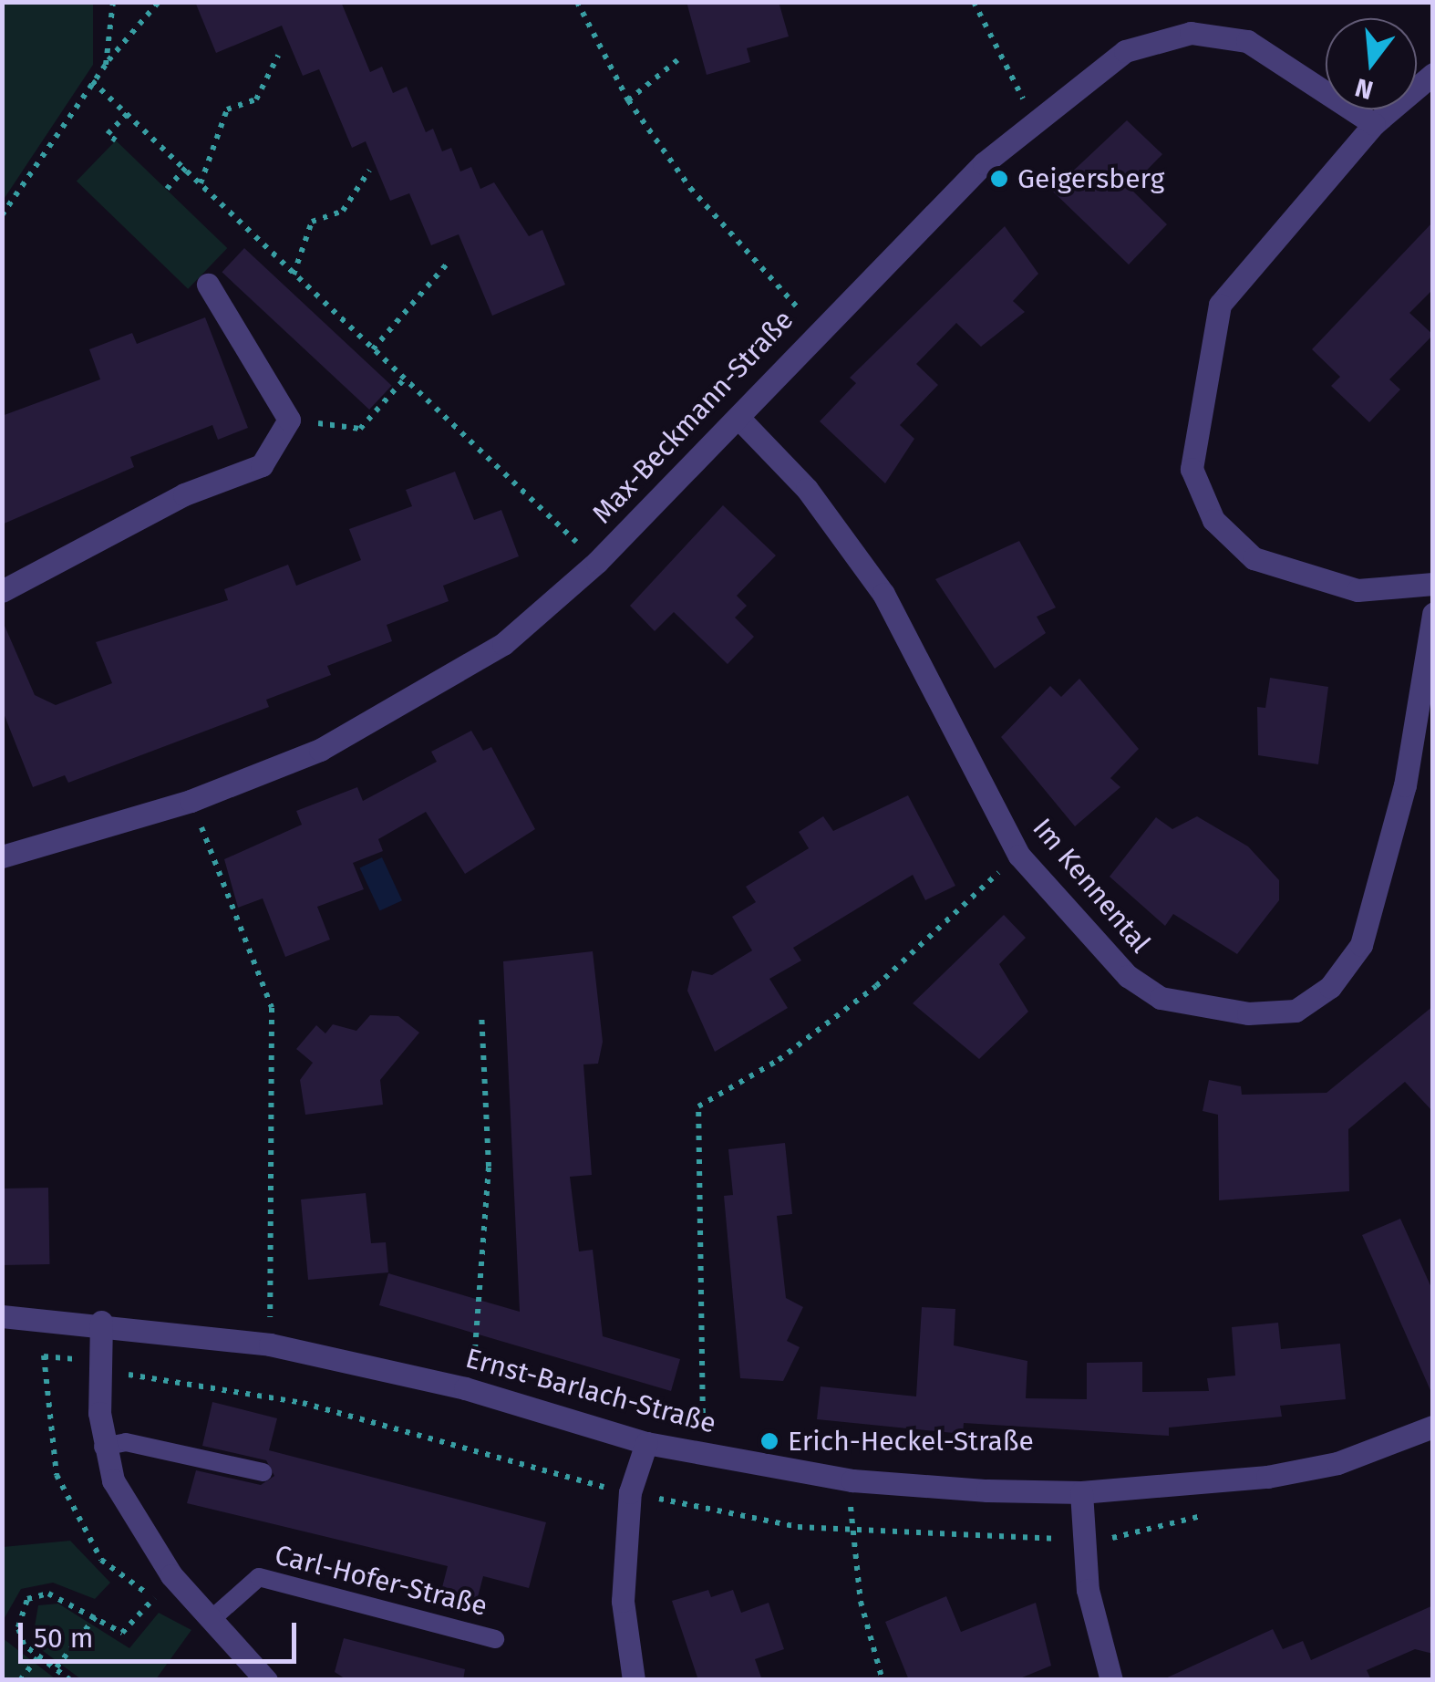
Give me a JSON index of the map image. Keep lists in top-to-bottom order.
{
  "streets": {
    "street": ["Max-Beckmann-Straße", "Im Kennental", "Ernst-Barlach-Straße"],
    "lane": ["Carl-Hofer-Straße"]
  },
  "crossings": [
    ["Max-Beckmann-Straße", "Im Kennental"]
  ],
  "places": ["Geigersberg", "Erich-Heckel-Straße"],
  "scale_bar": "50 m",
  "north": "bottom"
}
